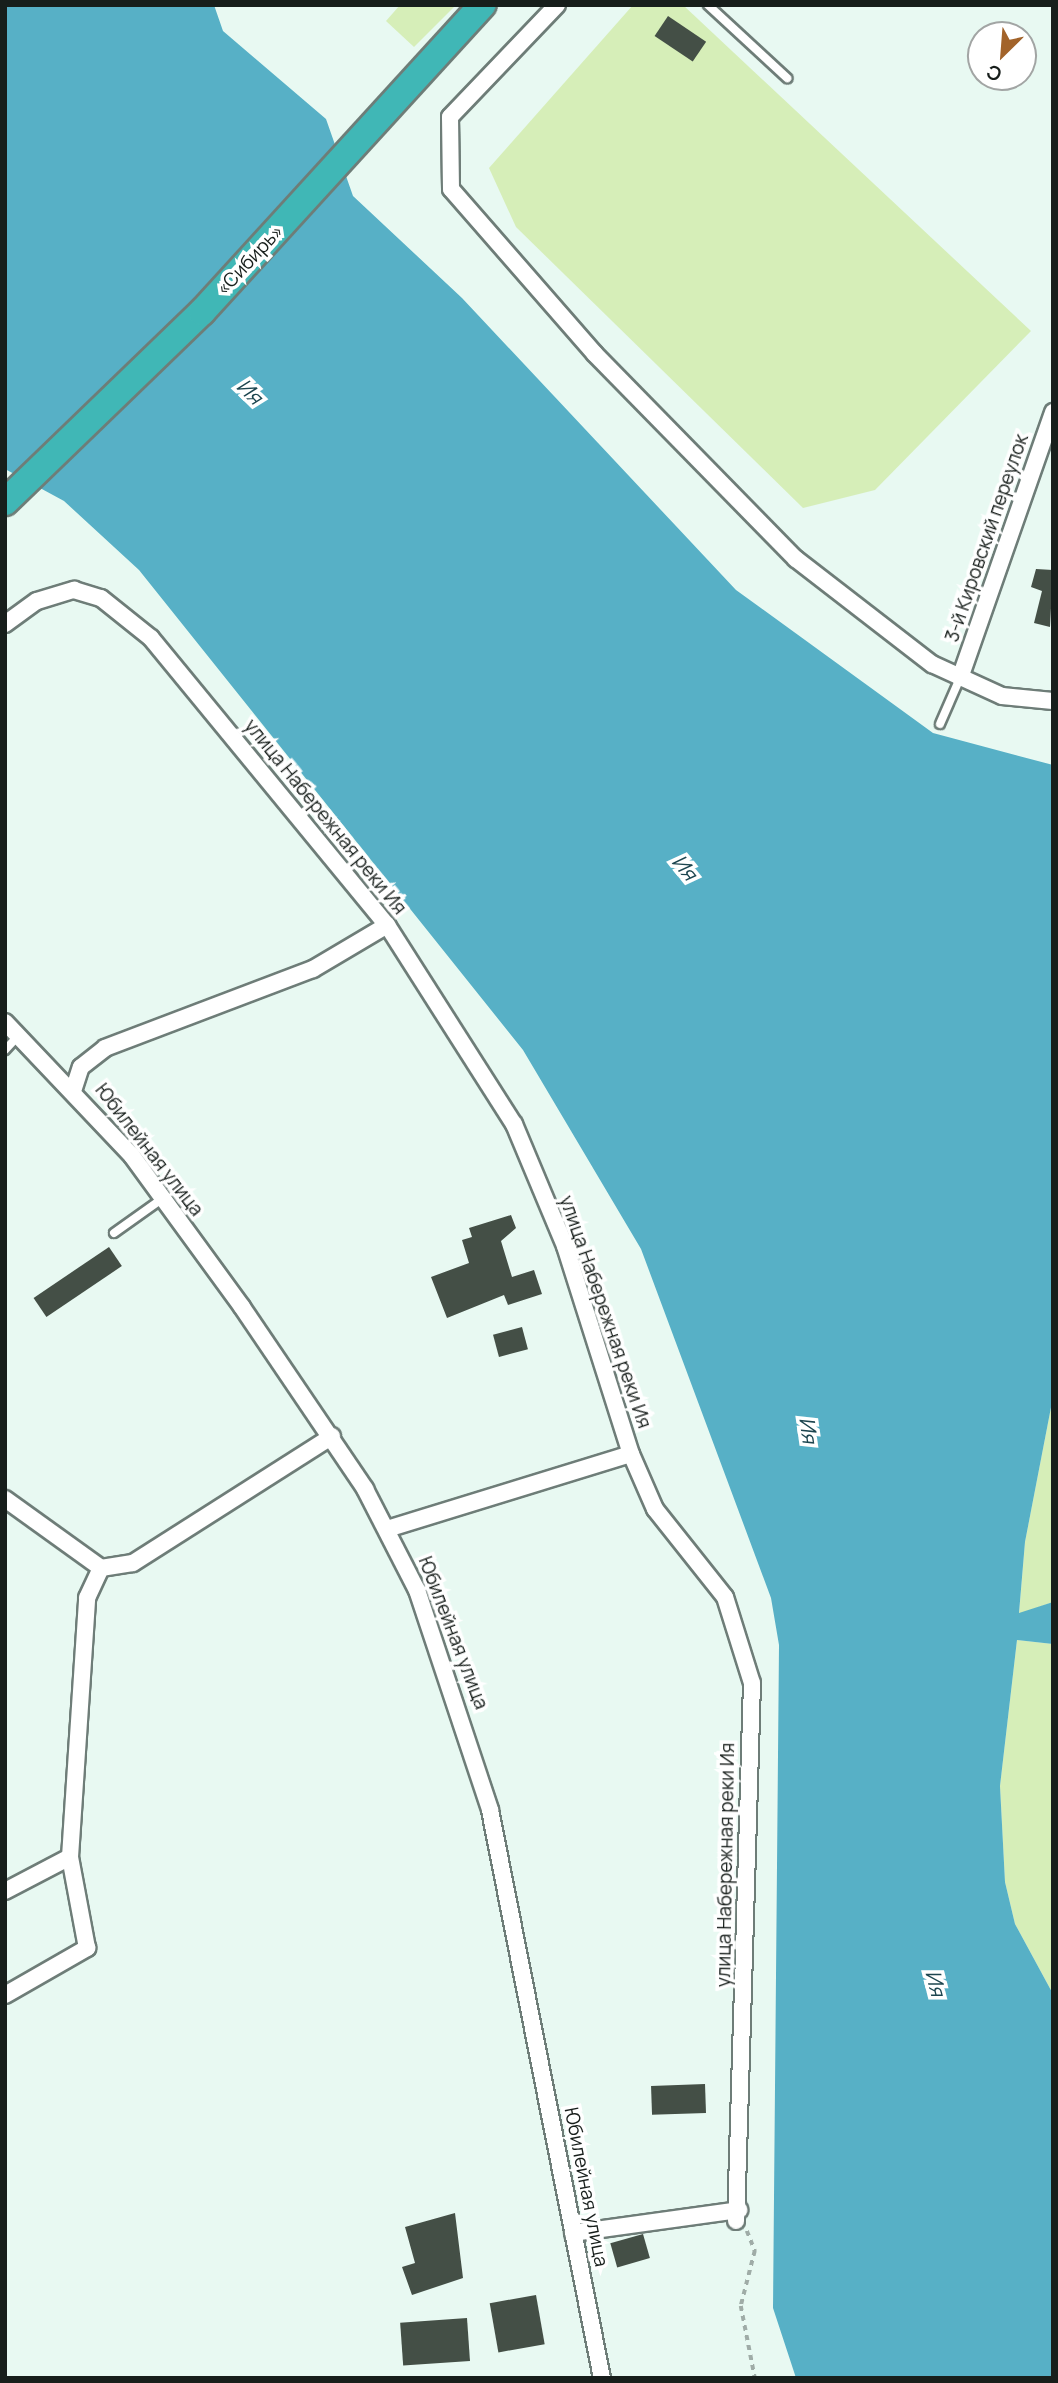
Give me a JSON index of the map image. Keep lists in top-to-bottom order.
{
  "streets": {
    "highway": ["«Сибирь»"],
    "street": ["3-й Кировский переулок", "улица Набережная реки Ия", "Юбилейная улица"]
  },
  "water": ["Ия"],
  "north": "bottom left"
}
